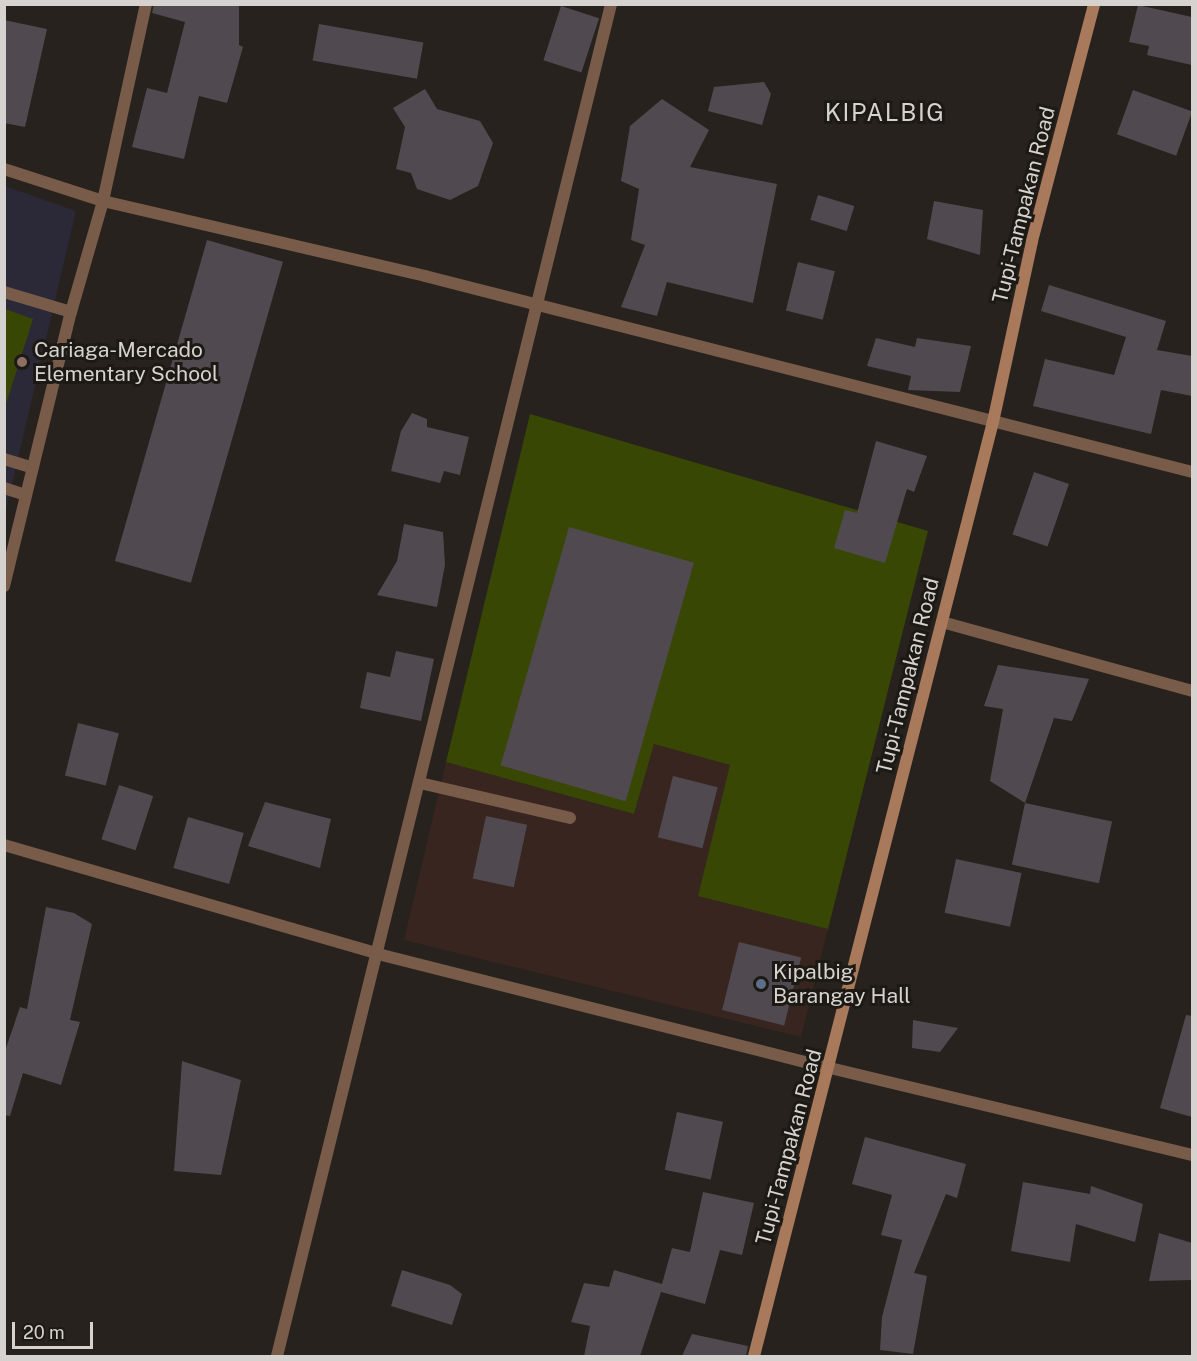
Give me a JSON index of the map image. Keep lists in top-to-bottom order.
{
  "streets": {
    "main road": ["Tupi-Tampakan Road"]
  },
  "districts": ["KIPALBIG"],
  "places": ["Cariaga-Mercado Elementary School", "Kipalbig Barangay Hall"],
  "scale_bar": "20 m"
}
